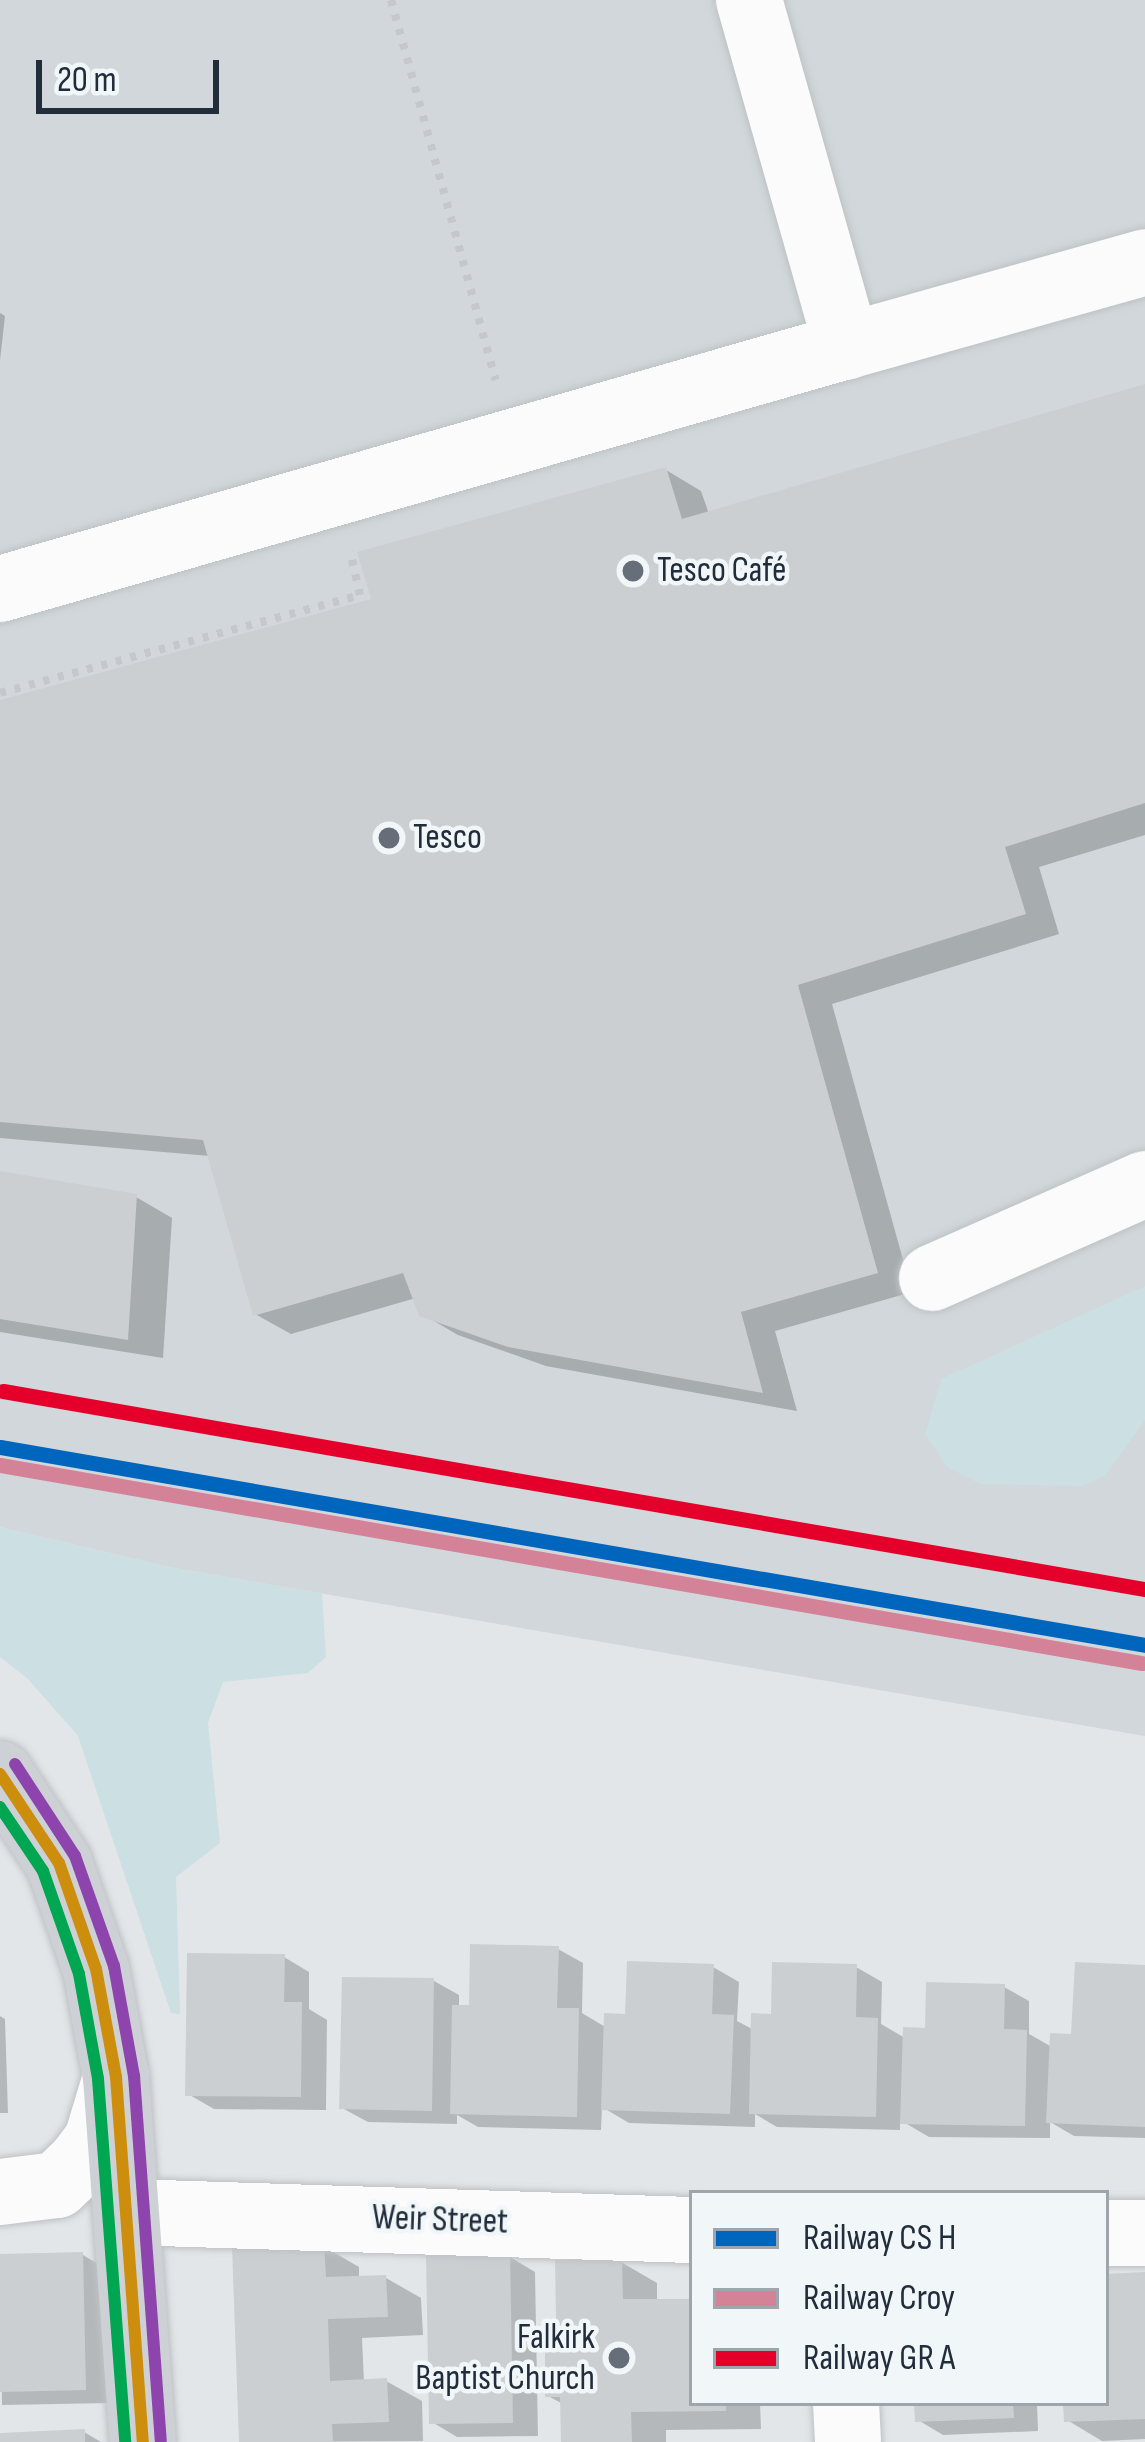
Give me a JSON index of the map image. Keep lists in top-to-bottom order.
{
  "streets": {
    "street": ["Weir Street"]
  },
  "places": ["Tesco Café", "Tesco", "Falkirk Baptist Church"],
  "lines": ["rail line Croy"],
  "legend": ["Railway CS H", "Railway Croy", "Railway GR A"],
  "scale_bar": "20 m"
}
